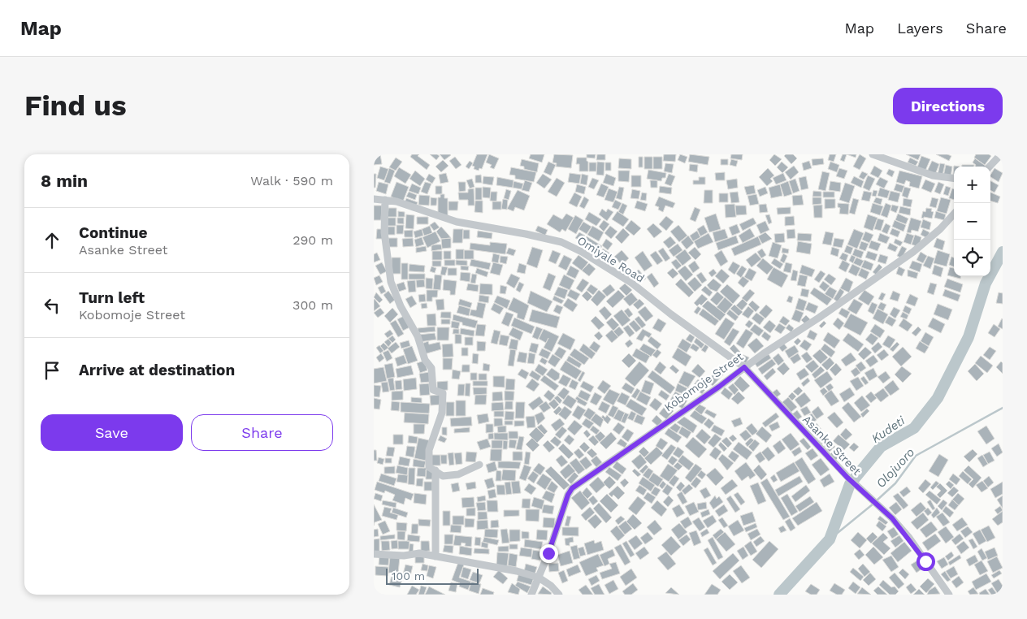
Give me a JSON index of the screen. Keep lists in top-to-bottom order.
{
  "streets": {
    "street": ["Omiyale Road", "Kobomoje Street", "Asanke Street"]
  },
  "crossings": [
    ["Omiyale Road", "Kobomoje Street"],
    ["Omiyale Road", "Asanke Street"],
    ["Kobomoje Street", "Asanke Street"]
  ],
  "water": ["Kudeti", "Olojuoro"],
  "scale_bar": "100 m",
  "page": {
    "header": "Map",
    "nav": ["Map", "Layers", "Share"],
    "buttons": [
      "Directions",
      ["Save", "Share"]
    ],
    "title": "Find us",
    "heading": ["8 min", "Walk · 590 m"],
    "map_buttons": ["+", "−"],
    "list": [
      ["Continue", "Asanke Street", "290 m"],
      ["Turn left", "Kobomoje Street", "300 m"],
      "Arrive at destination"
    ],
    "scale": "100 m"
  }
}
